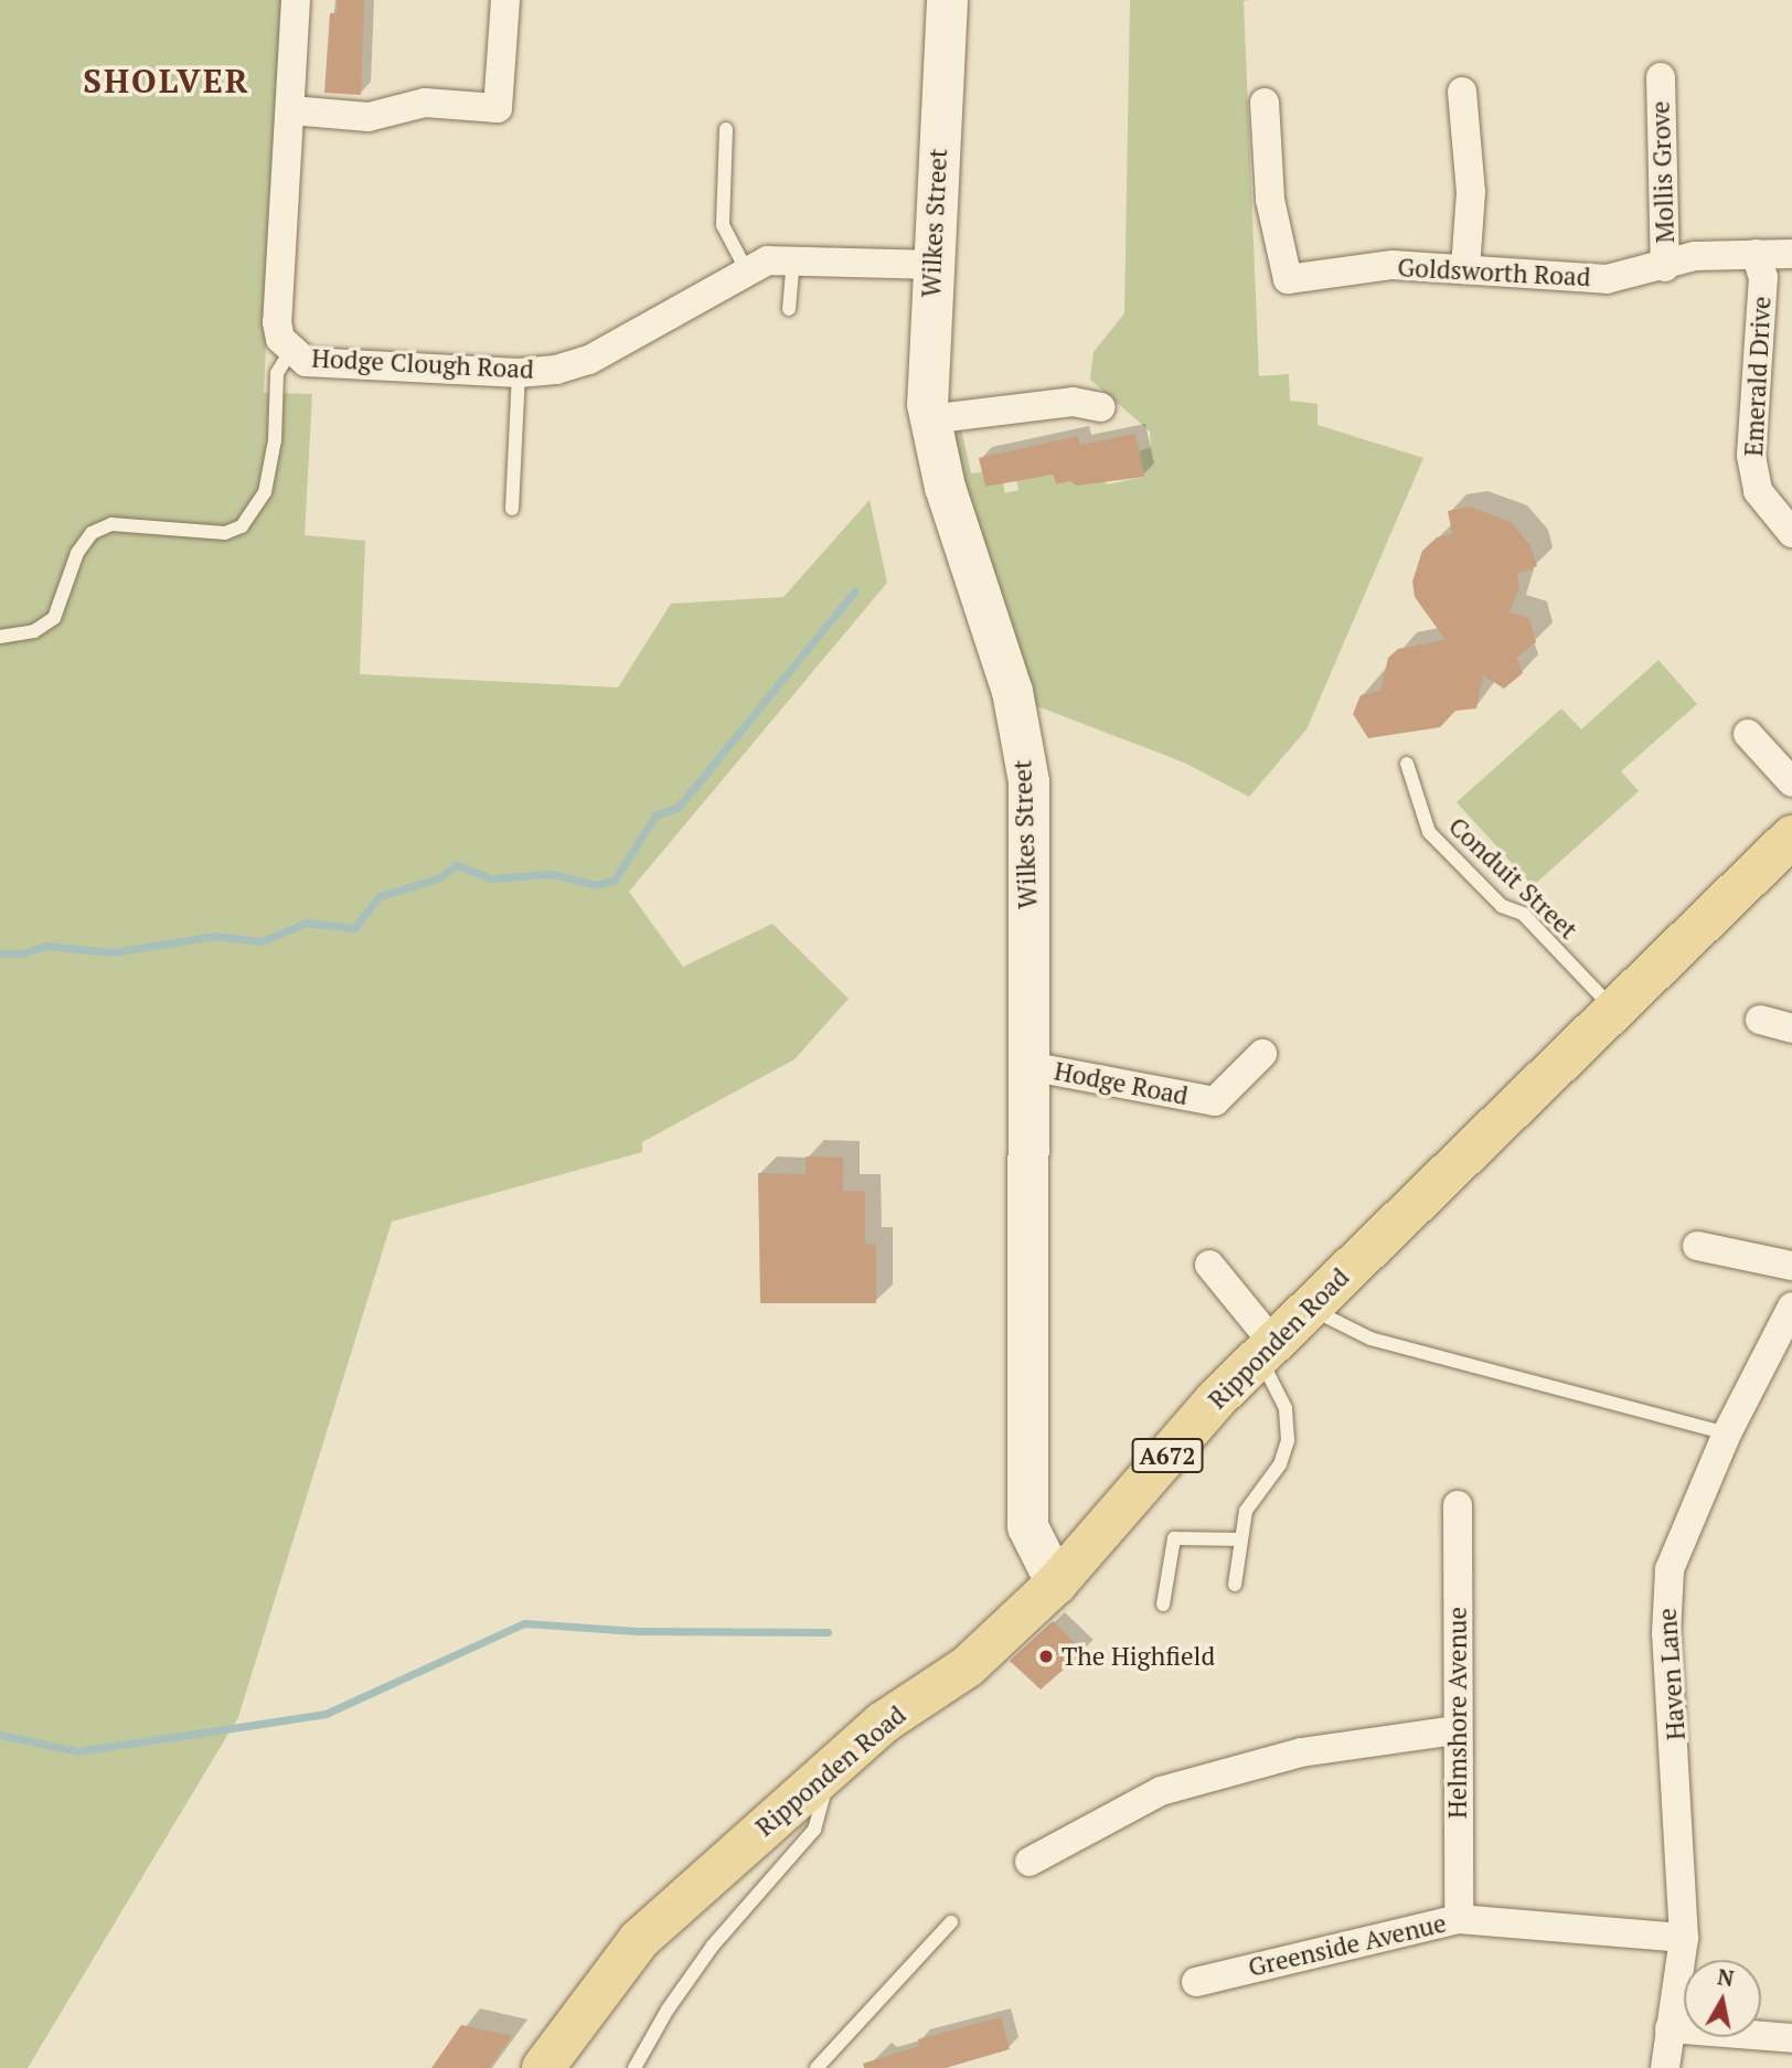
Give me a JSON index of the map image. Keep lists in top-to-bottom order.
{
  "streets": {
    "main road": ["Ripponden Road", "A672"],
    "street": [
      "Mollis Grove",
      "Wilkes Street",
      "Goldsworth Road",
      "Hodge Clough Road",
      "Emerald Drive",
      "Hodge Road",
      "Haven Lane",
      "Helmshore Avenue",
      "Greenside Avenue"
    ],
    "lane": ["Conduit Street"]
  },
  "crossings": [
    ["Mollis Grove", "Goldsworth Road"],
    ["Wilkes Street", "Hodge Clough Road"],
    ["Wilkes Street", "Hodge Road"],
    ["Wilkes Street", "Ripponden Road"],
    ["Goldsworth Road", "Emerald Drive"],
    ["Conduit Street", "Ripponden Road"],
    ["Haven Lane", "Greenside Avenue"],
    ["Helmshore Avenue", "Greenside Avenue"]
  ],
  "districts": ["SHOLVER"],
  "places": ["The Highfield"],
  "north": "top"
}
